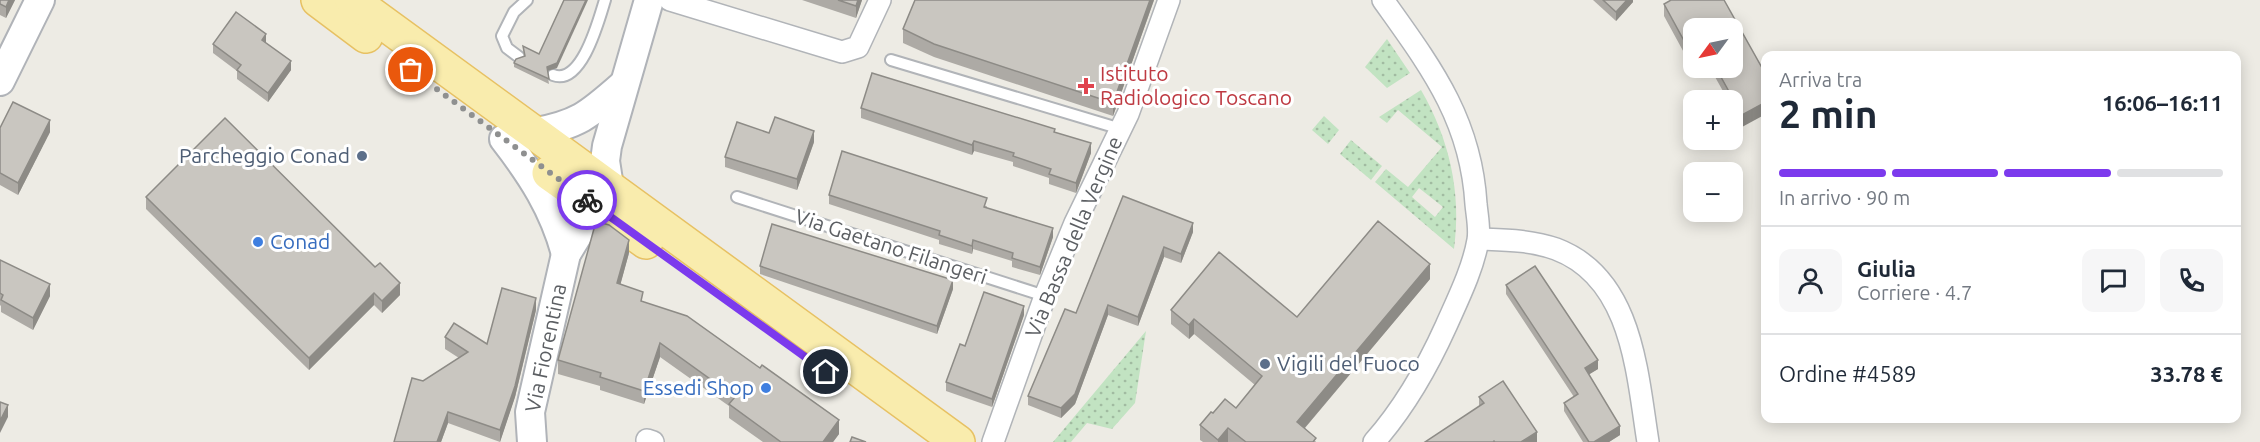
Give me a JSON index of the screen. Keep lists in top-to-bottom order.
{
  "streets": {
    "street": ["Via Bassa della Vergine", "Via Fiorentina"],
    "lane": ["Via Gaetano Filangeri"]
  },
  "crossings": [
    ["Via Bassa della Vergine", "Via Gaetano Filangeri"]
  ],
  "places": {
    "health": ["Istituto Radiologico Toscano"],
    "other": [
      "Parcheggio Conad",
      "Conad",
      "Vigili del Fuoco",
      "Essedi Shop"
    ]
  },
  "north": "bottom left",
  "page": {
    "map_buttons": ["+", "−"],
    "heading": ["2 min", "Arriva tra", "16:06–16:11"],
    "panel": [
      "Giulia",
      "Corriere · 4.7",
      "Ordine #4589",
      "33.78 €"
    ],
    "bar": "In arrivo · 90 m"
  }
}
